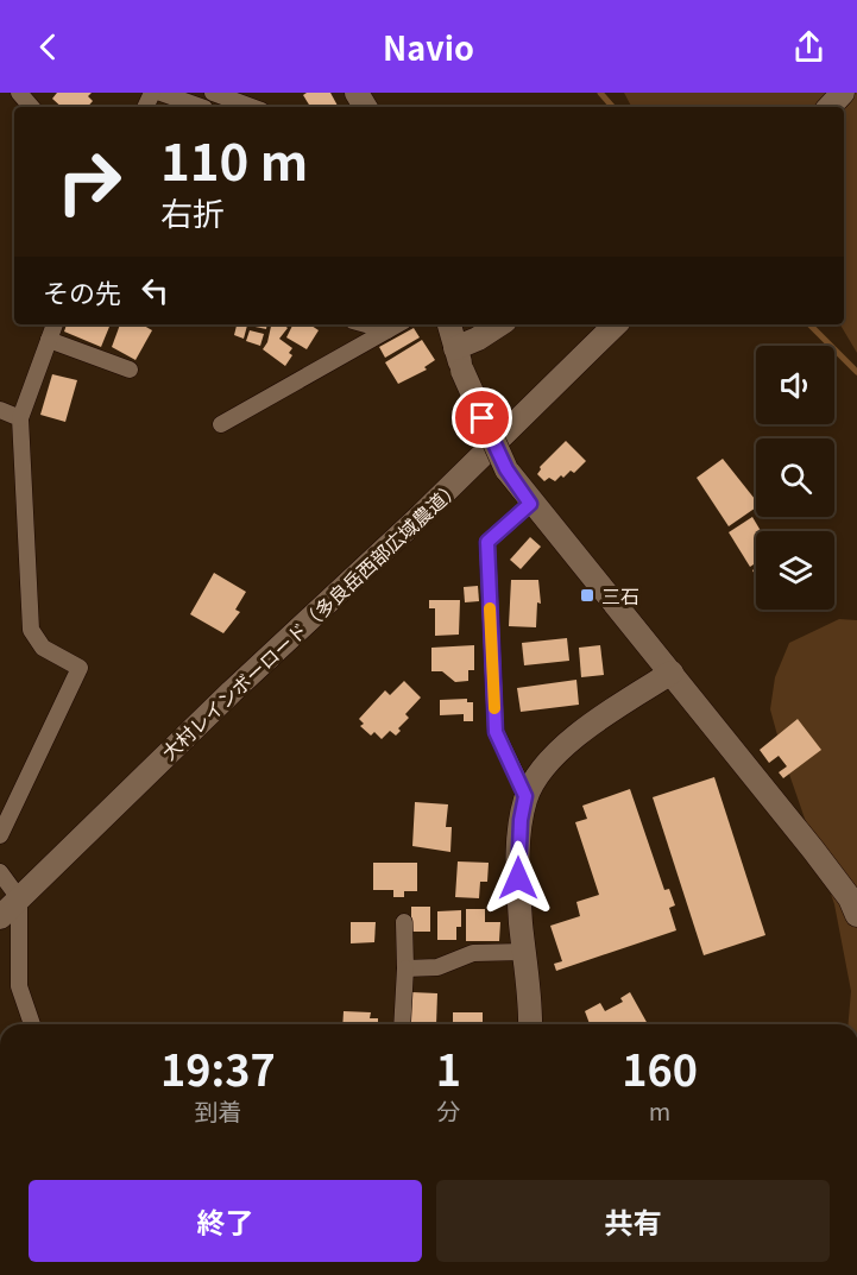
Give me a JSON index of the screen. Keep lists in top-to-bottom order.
{
  "streets": {
    "street": ["大村レインボーロード（多良岳西部広域農道）"]
  },
  "places": {
    "transit": ["三石"]
  },
  "page": {
    "header": "Navio",
    "turn": ["110 m", "右折"],
    "then": "その先",
    "eta": [
      "19:37",
      "到着",
      "1",
      "分",
      "160",
      "m"
    ],
    "buttons": ["終了", "共有"]
  }
}
